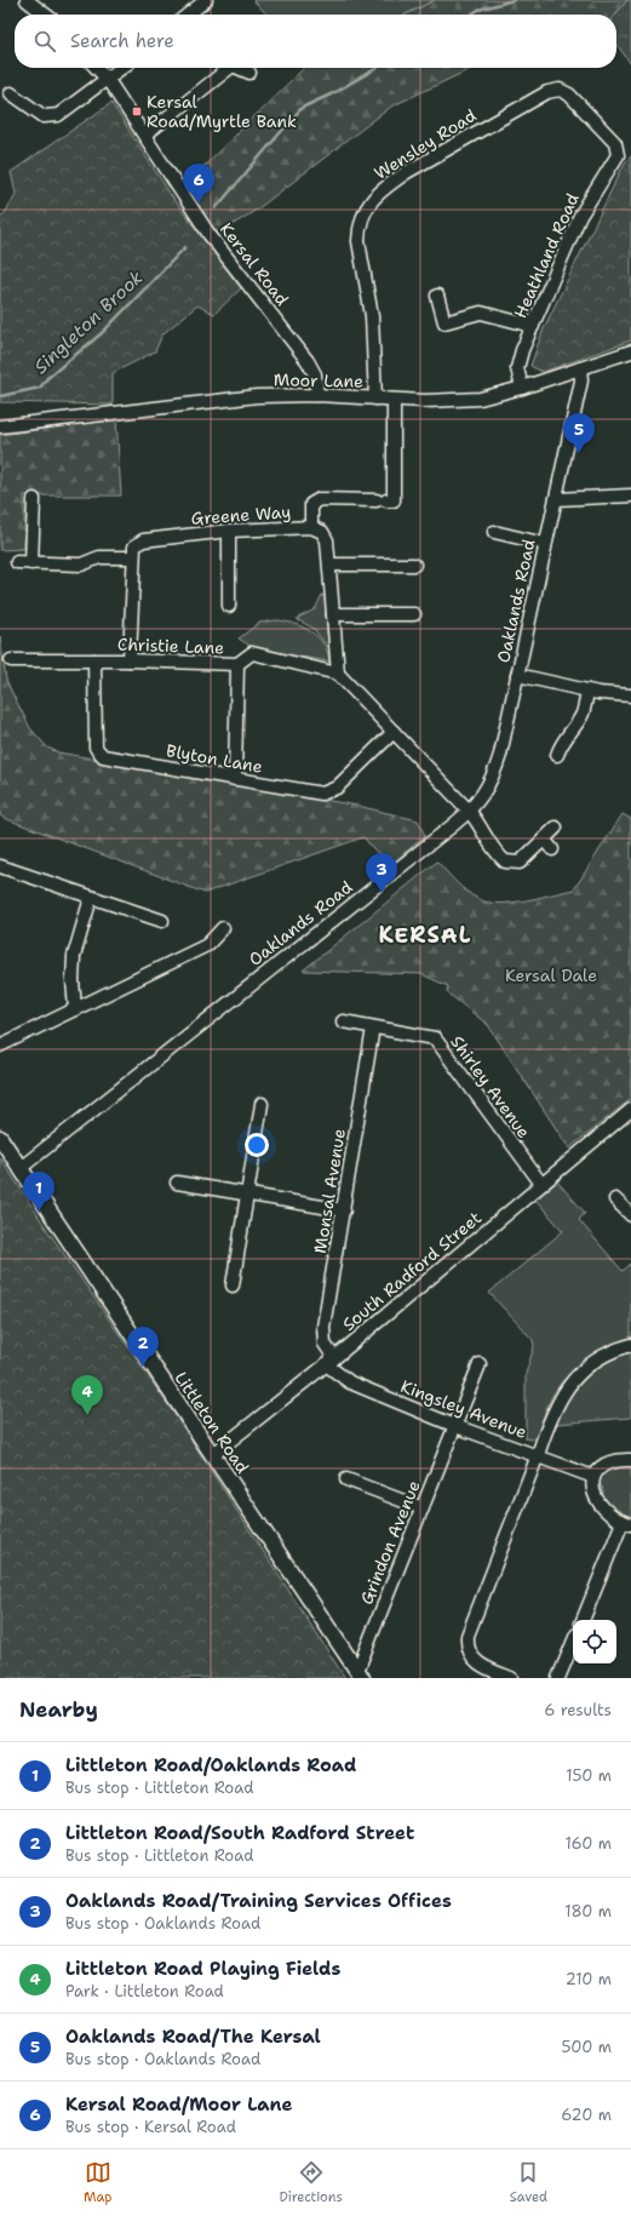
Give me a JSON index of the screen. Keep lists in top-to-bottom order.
{
  "streets": {
    "street": [
      "Wensley Road",
      "Heathland Road",
      "Kersal Road",
      "Moor Lane",
      "Greene Way",
      "Oaklands Road",
      "Christie Lane",
      "Blyton Lane",
      "Shirley Avenue",
      "Monsal Avenue",
      "South Radford Street",
      "Kingsley Avenue",
      "Littleton Road",
      "Grindon Avenue"
    ]
  },
  "crossings": [
    ["Wensley Road", "Heathland Road"],
    ["Wensley Road", "Moor Lane"],
    ["Heathland Road", "Moor Lane"],
    ["Kersal Road", "Moor Lane"],
    ["Moor Lane", "Oaklands Road"],
    ["Greene Way", "Christie Lane"],
    ["Oaklands Road", "Littleton Road"],
    ["Christie Lane", "Blyton Lane"],
    ["Shirley Avenue", "Monsal Avenue"],
    ["Shirley Avenue", "South Radford Street"],
    ["Monsal Avenue", "South Radford Street"],
    ["Monsal Avenue", "Kingsley Avenue"],
    ["South Radford Street", "Kingsley Avenue"],
    ["South Radford Street", "Littleton Road"],
    ["Kingsley Avenue", "Grindon Avenue"],
    ["Littleton Road", "Grindon Avenue"]
  ],
  "districts": ["KERSAL"],
  "water": ["Singleton Brook"],
  "parks": ["Kersal Dale"],
  "places": {
    "transit": ["Kersal Road/Myrtle Bank"]
  },
  "page": {
    "search": "Search here",
    "pins": [
      "6",
      "5",
      "3",
      "1",
      "2",
      "4"
    ],
    "heading": ["Nearby", "6 results"],
    "list": [
      {
        "mark": "1",
        "name": "Littleton Road/Oaklands Road",
        "note": "Bus stop · Littleton Road",
        "value": "150 m"
      },
      {
        "mark": "2",
        "name": "Littleton Road/South Radford Street",
        "note": "Bus stop · Littleton Road",
        "value": "160 m"
      },
      {
        "mark": "3",
        "name": "Oaklands Road/Training Services Offices",
        "note": "Bus stop · Oaklands Road",
        "value": "180 m"
      },
      {
        "mark": "4",
        "name": "Littleton Road Playing Fields",
        "note": "Park · Littleton Road",
        "value": "210 m"
      },
      {
        "mark": "5",
        "name": "Oaklands Road/The Kersal",
        "note": "Bus stop · Oaklands Road",
        "value": "500 m"
      },
      {
        "mark": "6",
        "name": "Kersal Road/Moor Lane",
        "note": "Bus stop · Kersal Road",
        "value": "620 m"
      }
    ],
    "nav": ["Map", "Directions", "Saved"]
  }
}
